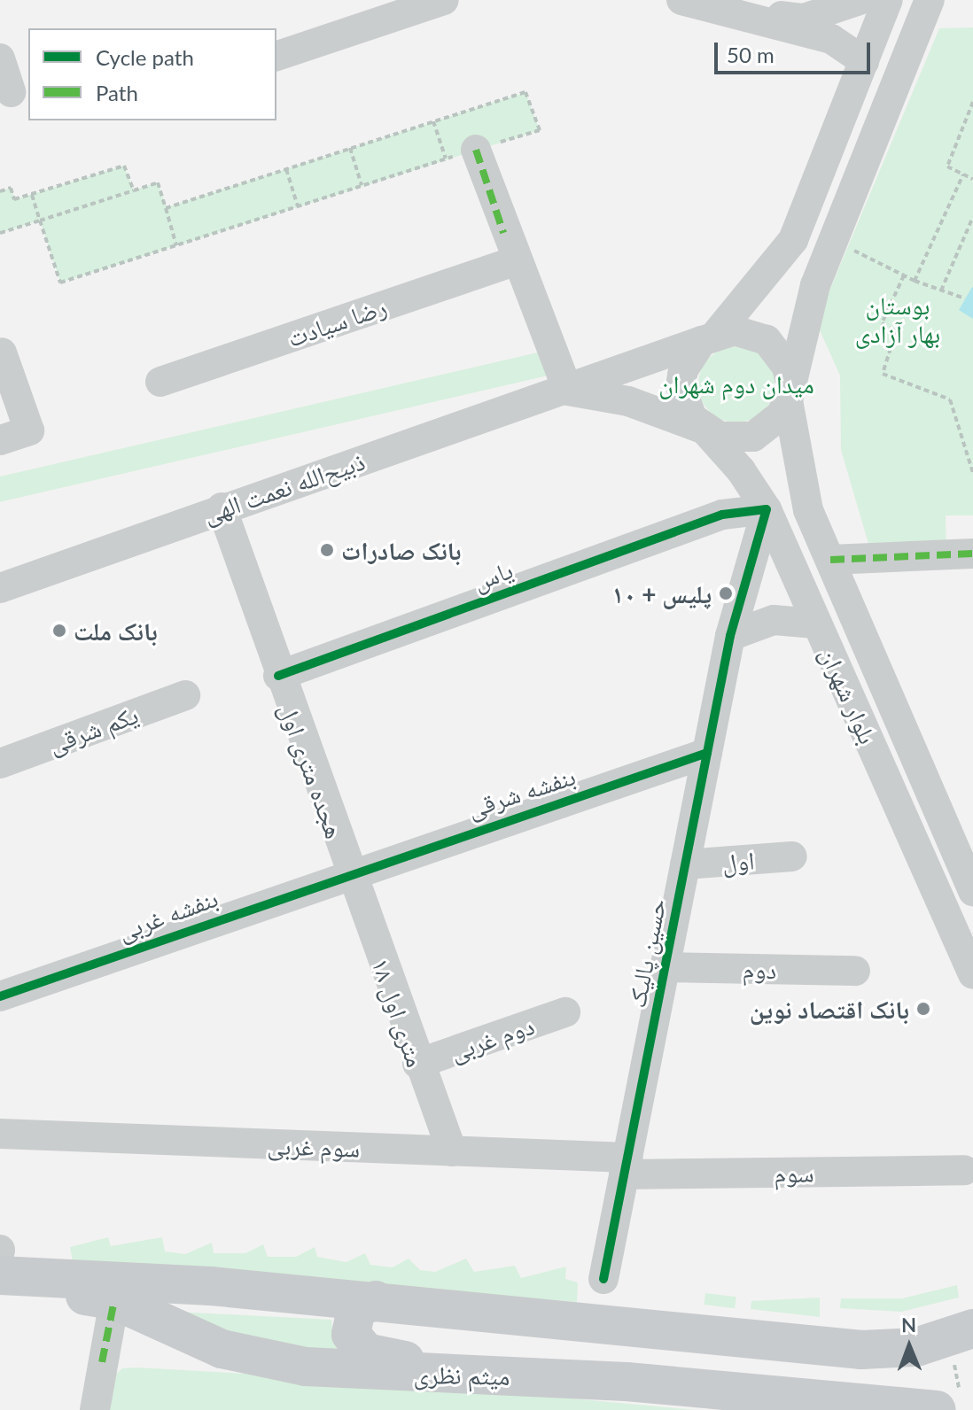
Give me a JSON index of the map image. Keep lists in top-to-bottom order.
{
  "streets": {
    "main road": ["میثم نظری"],
    "street": [
      "رضا سیادت",
      "ذبیح‌الله نعمت الهی",
      "یاس",
      "بلوار شهران",
      "یکم شرقی",
      "هجده متری اول",
      "بنفشه شرقی",
      "اول",
      "بنفشه غربی",
      "حسین پالیک",
      "دوم",
      "۱۸ متری اول",
      "دوم غربی",
      "سوم غربی",
      "سوم"
    ]
  },
  "crossings": [
    ["ذبیح‌الله نعمت الهی", "بلوار شهران"],
    ["ذبیح‌الله نعمت الهی", "هجده متری اول"],
    ["یاس", "بلوار شهران"],
    ["یاس", "هجده متری اول"],
    ["یاس", "حسین پالیک"],
    ["بلوار شهران", "حسین پالیک"],
    ["هجده متری اول", "بنفشه شرقی"],
    ["هجده متری اول", "بنفشه غربی"],
    ["هجده متری اول", "۱۸ متری اول"],
    ["بنفشه شرقی", "بنفشه غربی"],
    ["بنفشه شرقی", "حسین پالیک"],
    ["بنفشه شرقی", "۱۸ متری اول"],
    ["اول", "حسین پالیک"],
    ["بنفشه غربی", "۱۸ متری اول"],
    ["حسین پالیک", "دوم"],
    ["حسین پالیک", "سوم غربی"],
    ["حسین پالیک", "سوم"],
    ["۱۸ متری اول", "دوم غربی"],
    ["۱۸ متری اول", "سوم غربی"],
    ["سوم غربی", "سوم"]
  ],
  "parks": ["بوستان بهار آزادی", "میدان دوم شهران"],
  "places": [
    "بانک صادرات",
    "پلیس + ۱۰",
    "بانک ملت",
    "بانک اقتصاد نوین"
  ],
  "legend": ["Cycle path", "Path"],
  "scale_bar": "50 m",
  "north": "top"
}
